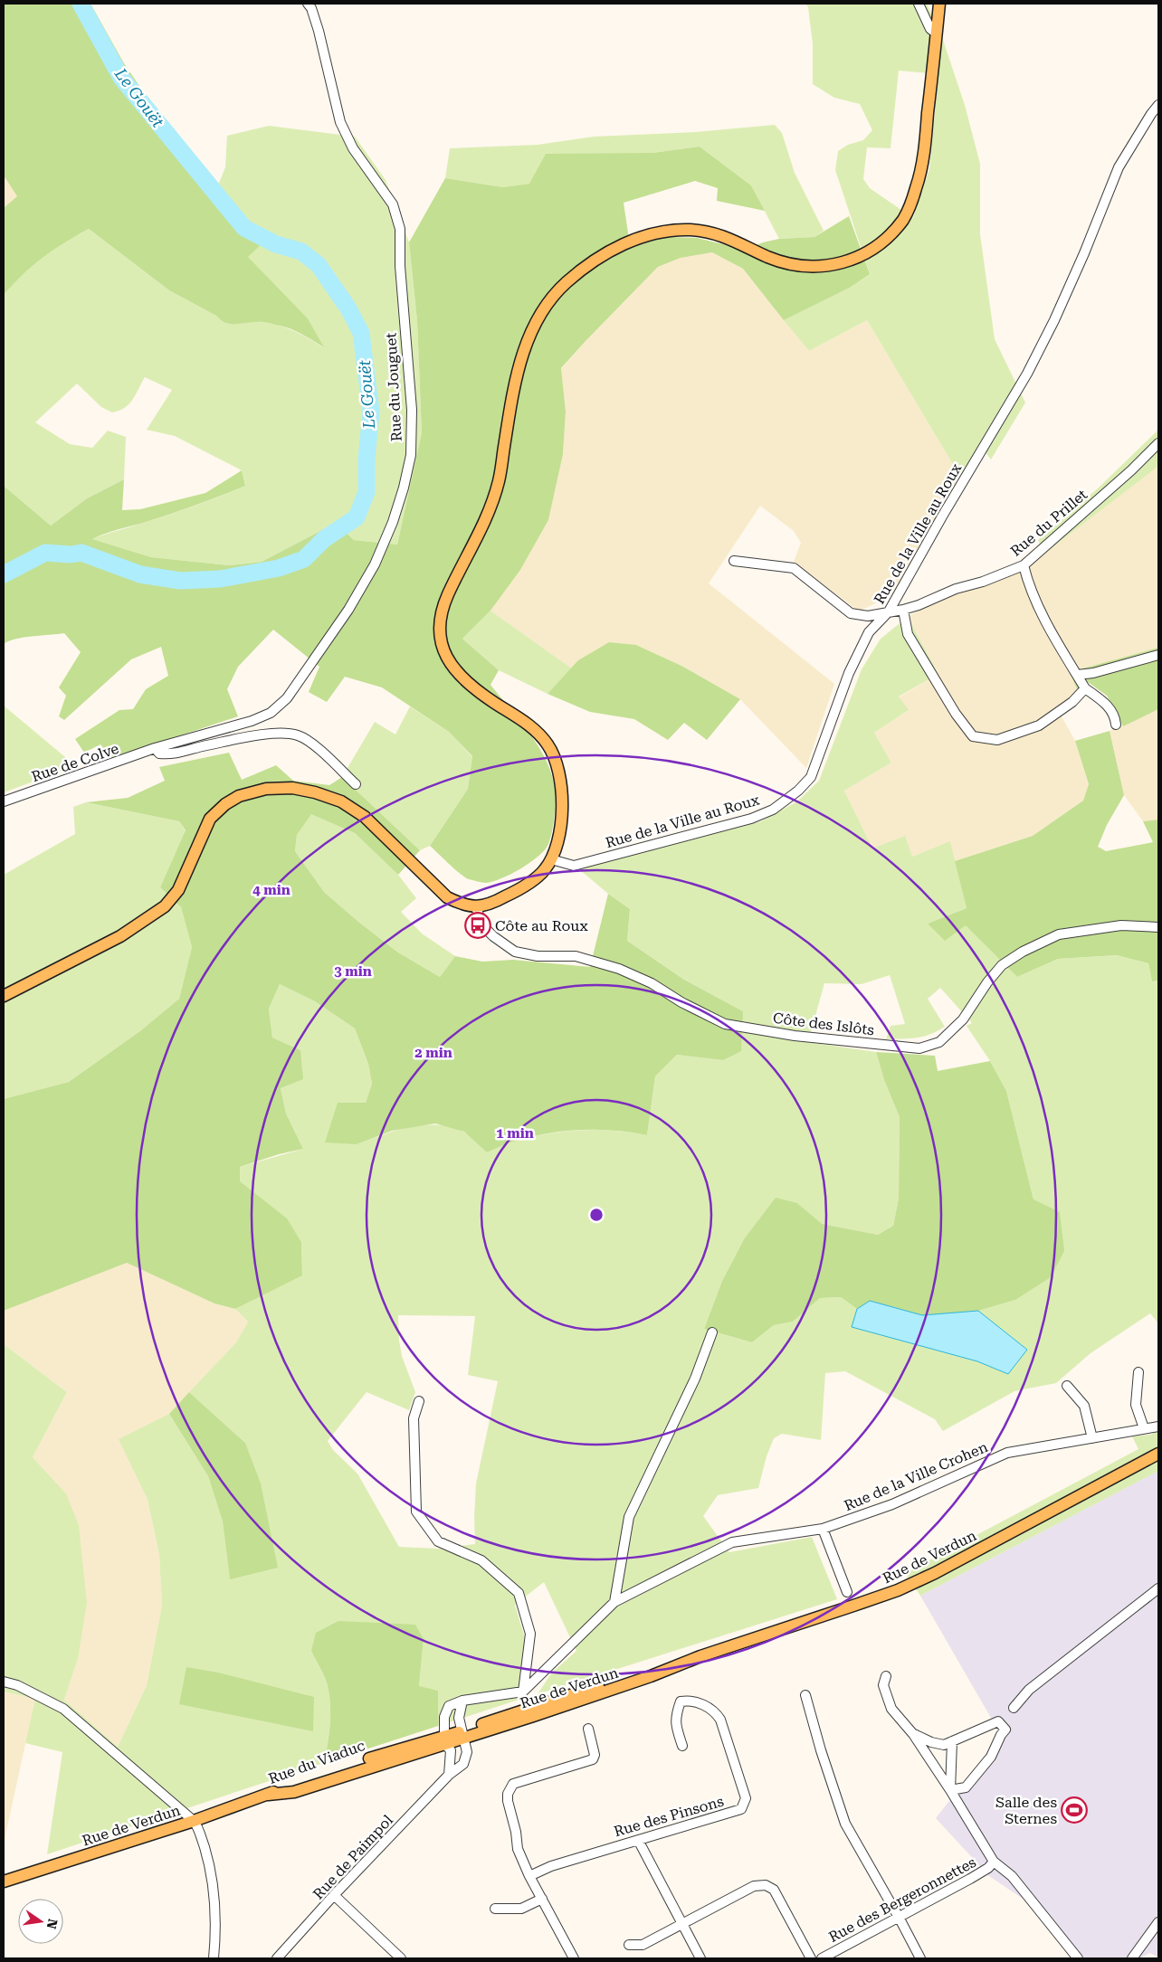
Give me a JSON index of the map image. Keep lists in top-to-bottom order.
{
  "streets": {
    "main road": ["Rue de Verdun", "Rue du Viaduc"],
    "street": [
      "Rue du Jouguet",
      "Rue du Prillet",
      "Rue de la Ville au Roux",
      "Rue de Colve",
      "Côte des Islôts",
      "Rue de la Ville Crohen",
      "Rue des Pinsons",
      "Rue de Paimpol",
      "Rue des Bergeronnettes"
    ]
  },
  "crossings": [
    ["Rue du Jouguet", "Rue de Colve"],
    ["Rue du Prillet", "Rue de la Ville au Roux"],
    ["Rue de Verdun", "Rue du Viaduc"],
    ["Rue de Verdun", "Rue de Paimpol"]
  ],
  "water": ["Le Gouët"],
  "places": {
    "bus stop": ["Côte au Roux"],
    "sports": ["Salle des Sternes"]
  },
  "north": "right",
  "rings": [
    "4 min",
    "3 min",
    "2 min",
    "1 min"
  ]
}
